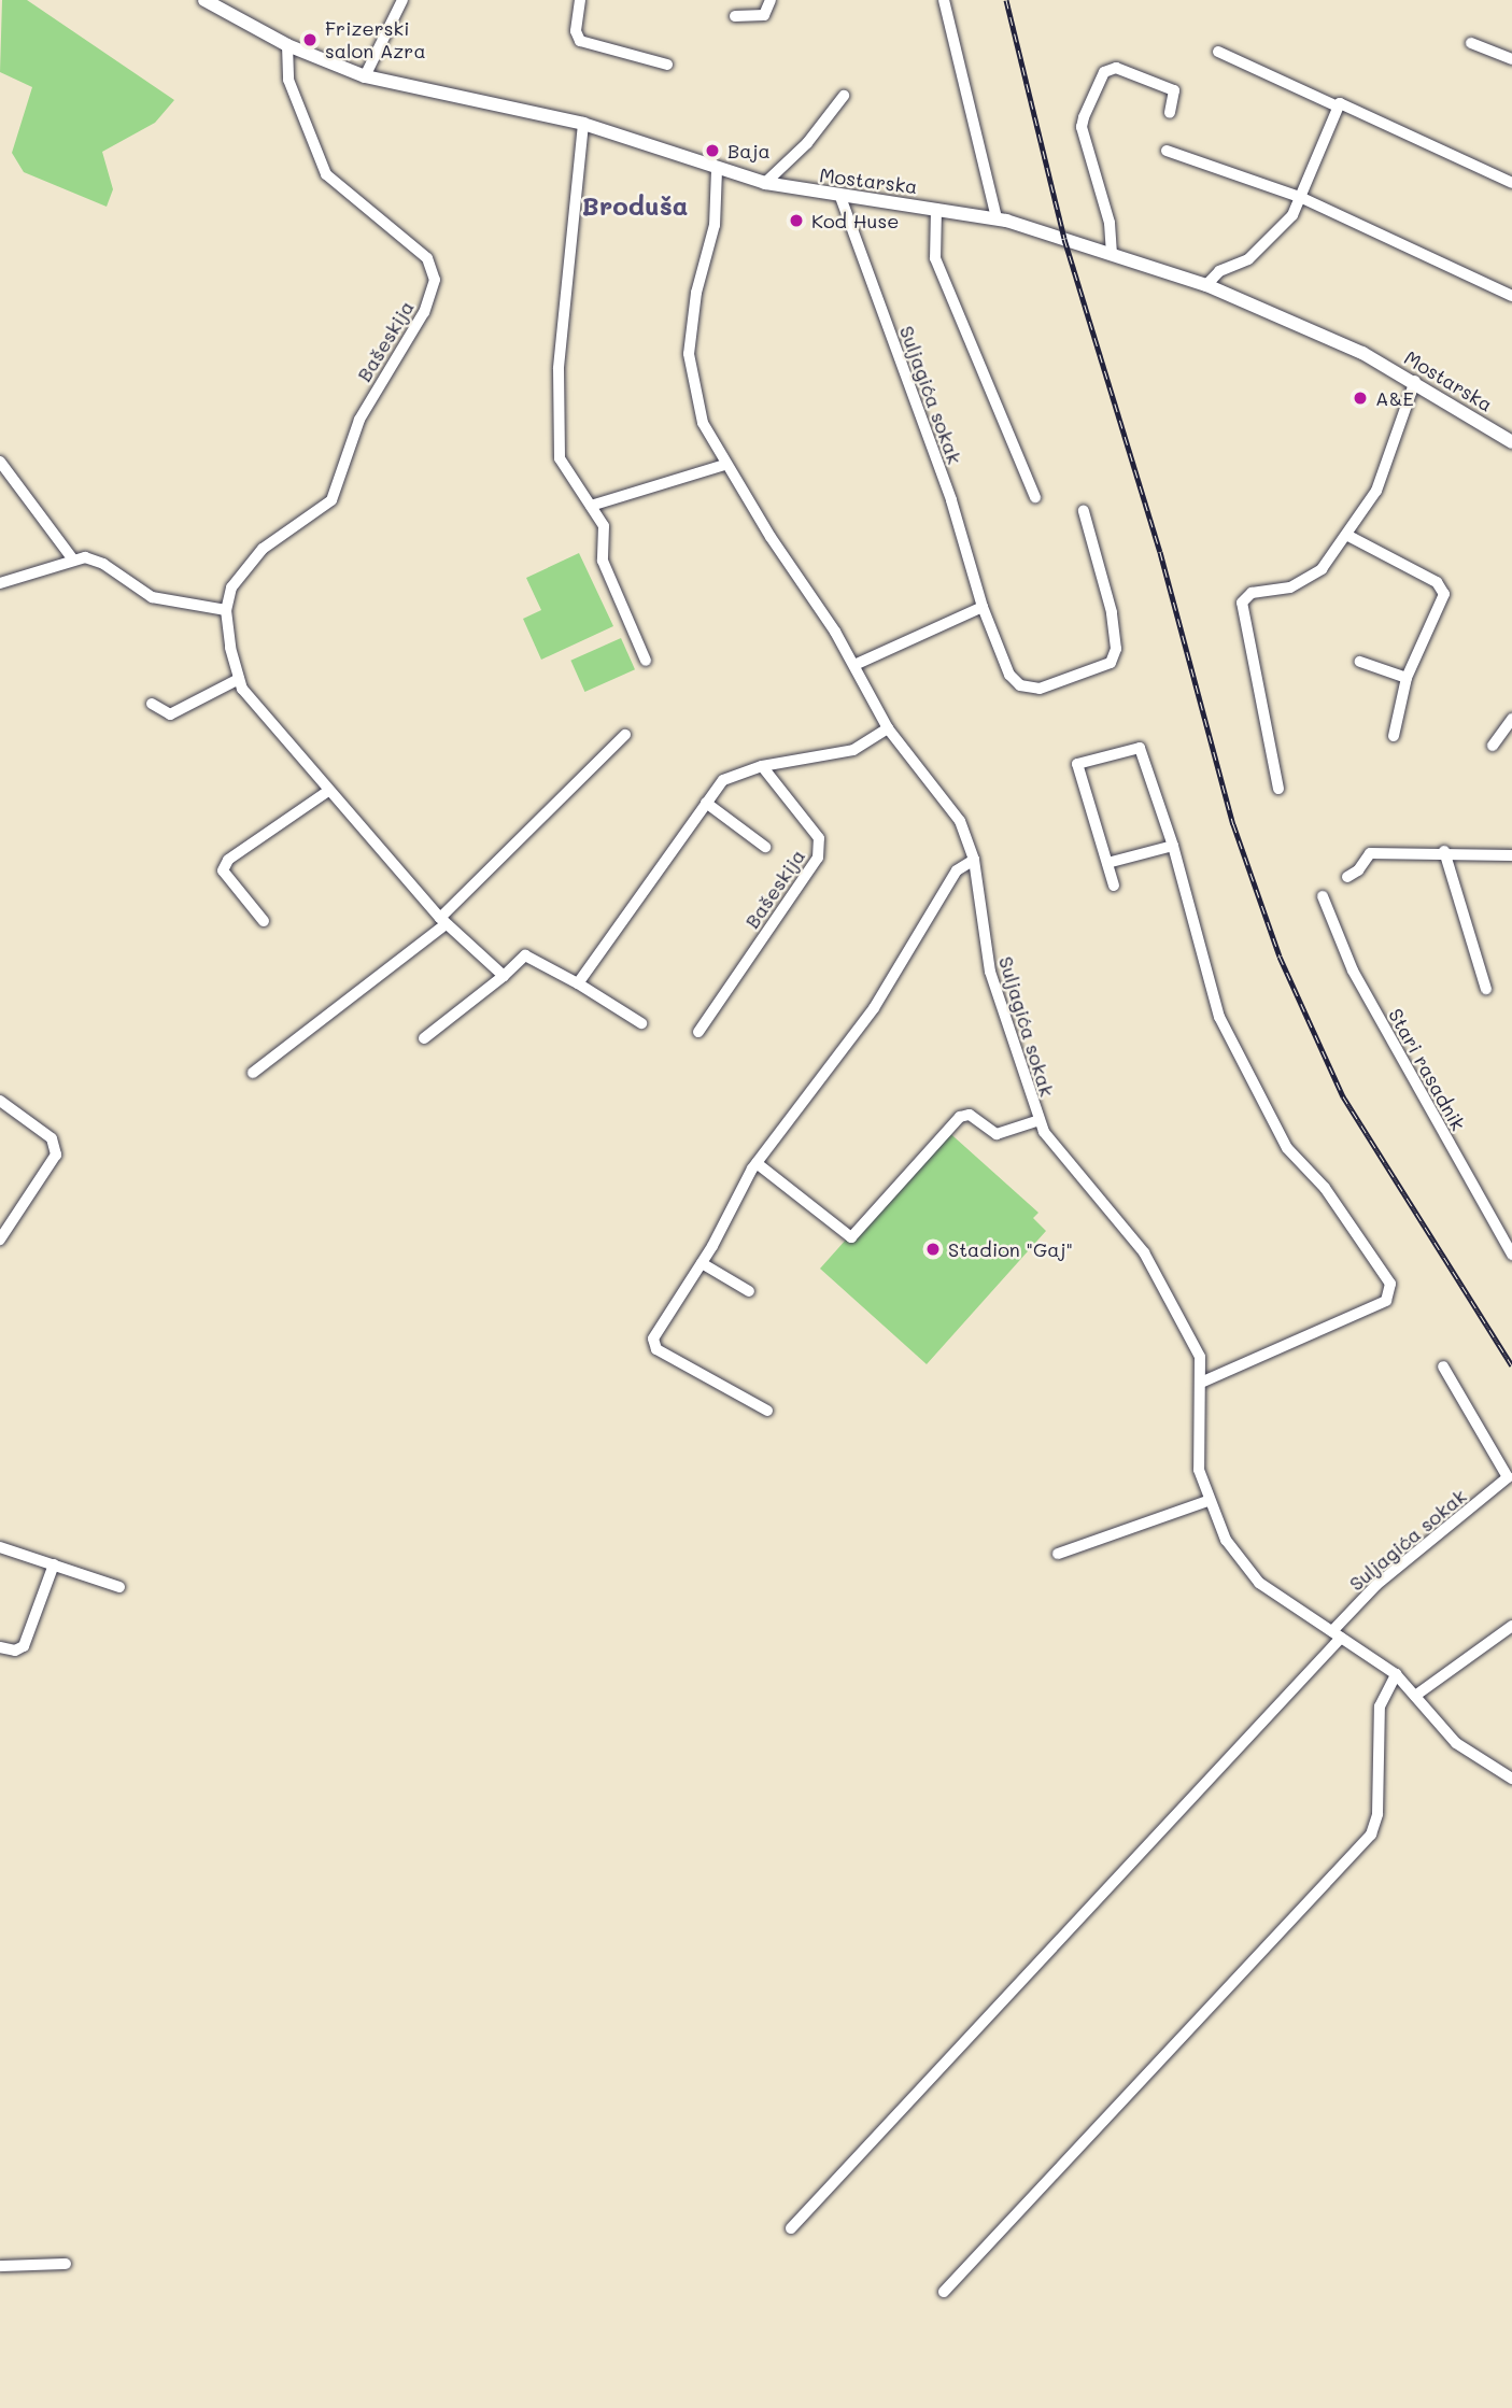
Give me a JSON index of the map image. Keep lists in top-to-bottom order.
{
  "streets": {
    "main road": ["Mostarska"],
    "street": ["Bašeskija", "Suljagića sokak", "Stari rasadnik"]
  },
  "crossings": [
    ["Mostarska", "Bašeskija"],
    ["Mostarska", "Suljagića sokak"]
  ],
  "districts": ["Broduša"],
  "places": [
    "Frizerski salon Azra",
    "Baja",
    "Kod Huse",
    "A&E",
    "Stadion \"Gaj\""
  ]
}
